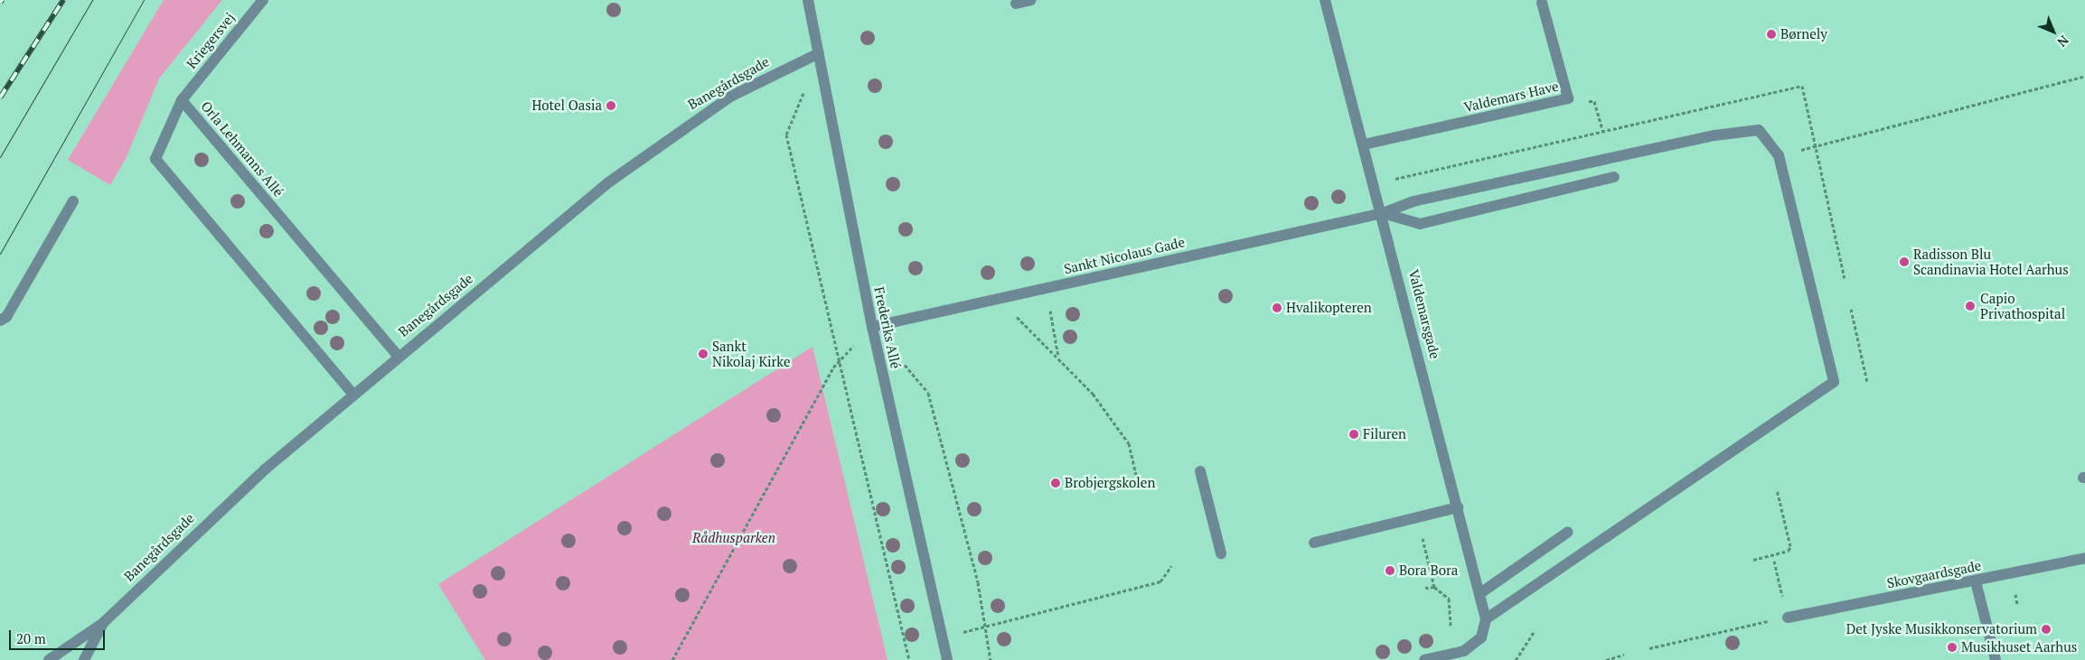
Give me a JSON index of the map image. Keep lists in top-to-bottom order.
{
  "streets": {
    "street": [
      "Kriegersvej",
      "Banegårdsgade",
      "Valdemars Have",
      "Orla Lehmanns Allé",
      "Sankt Nicolaus Gade",
      "Valdemarsgade",
      "Frederiks Allé",
      "Skovgaardsgade"
    ]
  },
  "crossings": [
    ["Kriegersvej", "Orla Lehmanns Allé"],
    ["Banegårdsgade", "Orla Lehmanns Allé"],
    ["Banegårdsgade", "Frederiks Allé"],
    ["Valdemars Have", "Valdemarsgade"],
    ["Sankt Nicolaus Gade", "Valdemarsgade"],
    ["Sankt Nicolaus Gade", "Frederiks Allé"]
  ],
  "parks": ["Rådhusparken"],
  "places": [
    "Børnely",
    "Hotel Oasia",
    "Radisson Blu Scandinavia Hotel Aarhus",
    "Capio Privathospital",
    "Hvalikopteren",
    "Sankt Nikolaj Kirke",
    "Filuren",
    "Brobjergskolen",
    "Bora Bora",
    "Det Jyske Musikkonservatorium",
    "Musikhuset Aarhus"
  ],
  "scale_bar": "20 m",
  "north": "bottom right"
}
